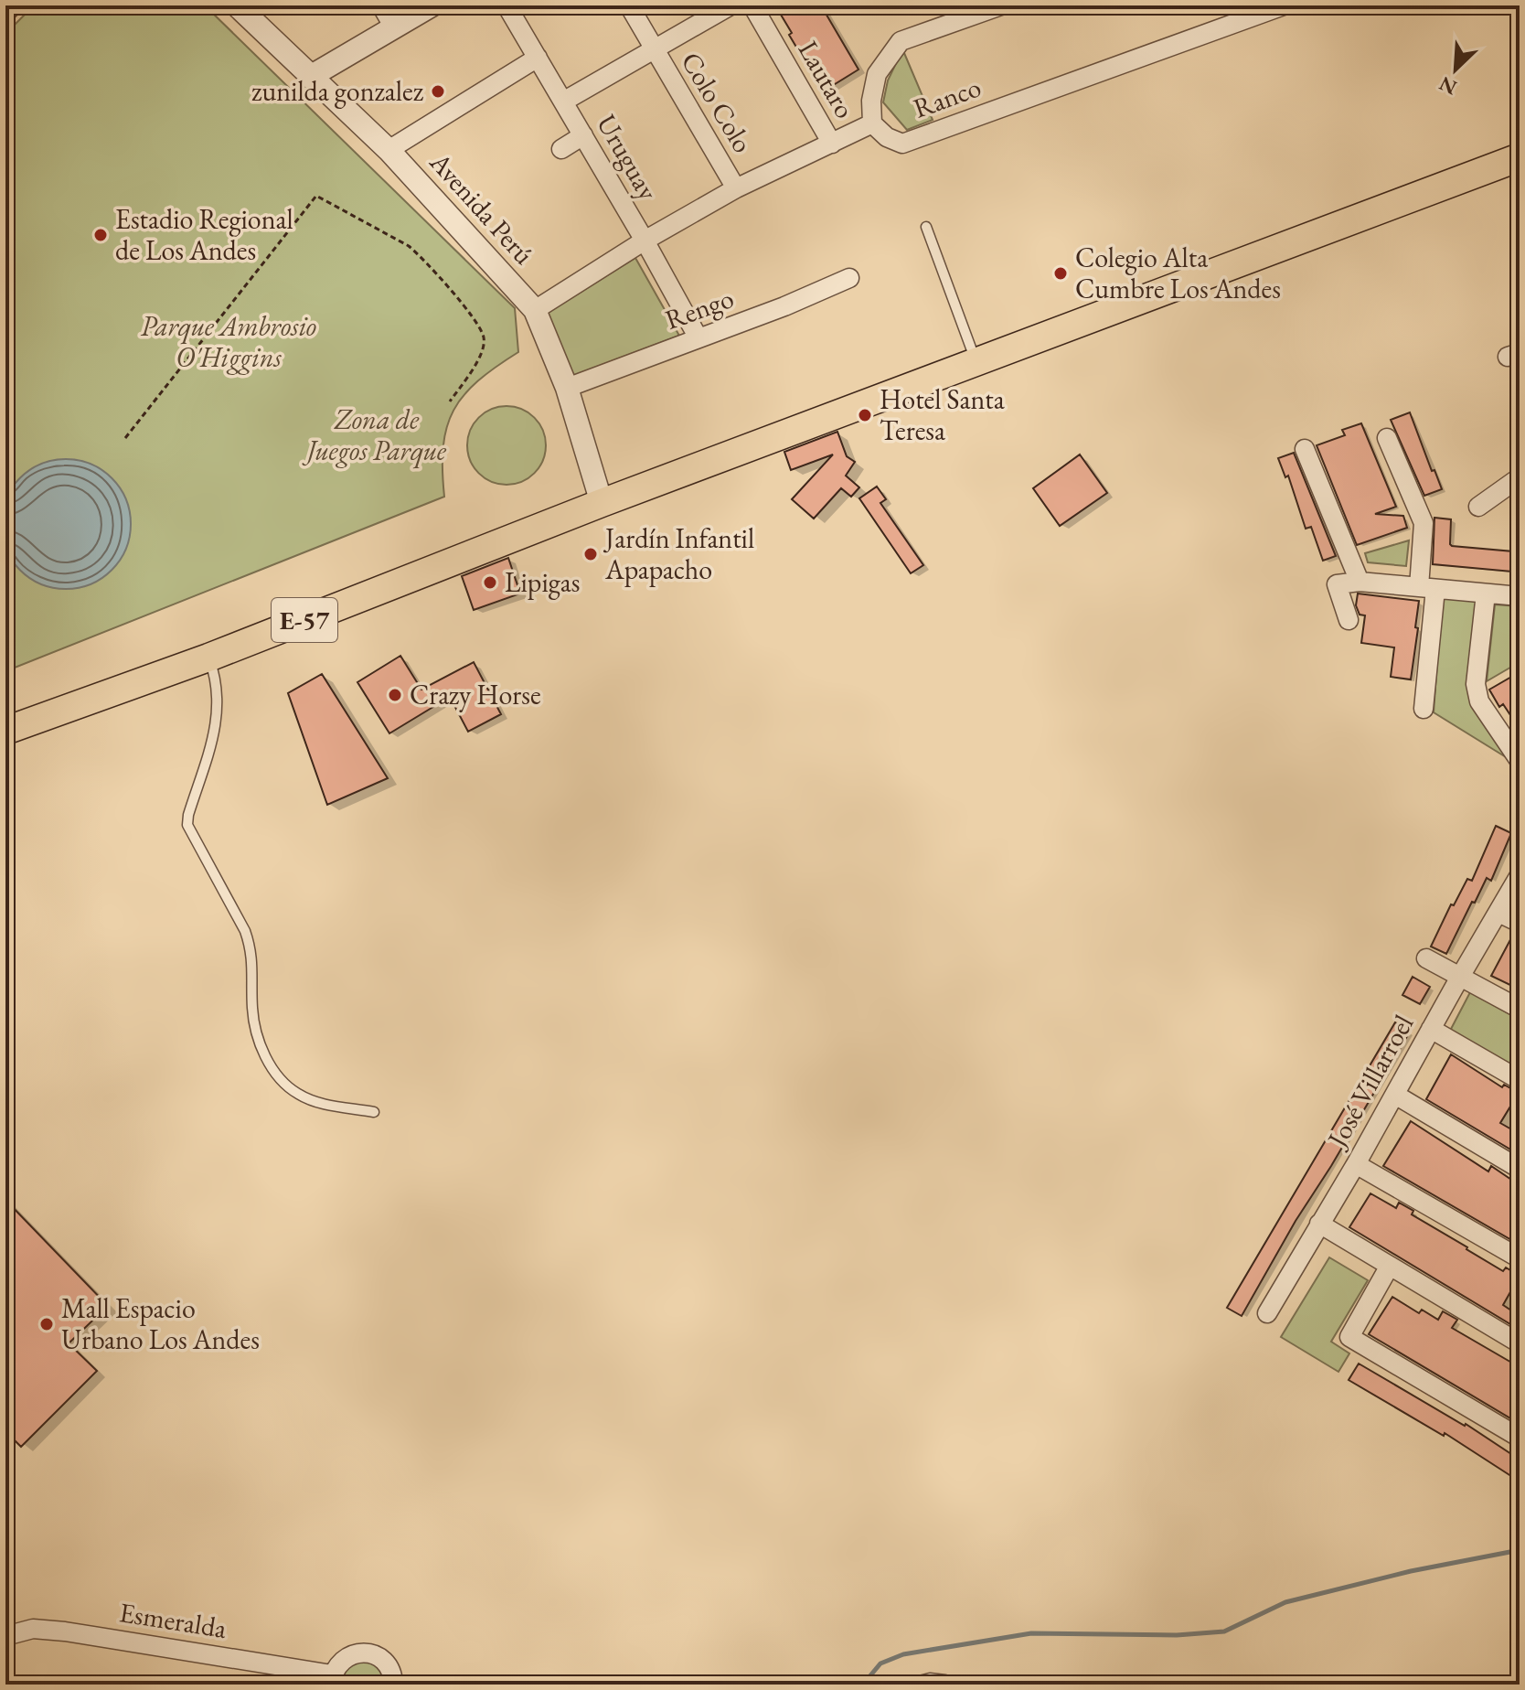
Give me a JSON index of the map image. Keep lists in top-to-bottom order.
{
  "streets": {
    "main road": ["E-57"],
    "street": [
      "Lautaro",
      "Ranco",
      "Colo Colo",
      "Uruguay",
      "Avenida Perú",
      "Rengo",
      "José Villarroel",
      "Esmeralda"
    ]
  },
  "crossings": [
    ["Uruguay", "Rengo"],
    ["Avenida Perú", "Rengo"],
    ["Avenida Perú", "E-57"]
  ],
  "parks": ["Parque Ambrosio O'Higgins", "Zona de Juegos Parque"],
  "places": [
    "zunilda gonzalez",
    "Estadio Regional de Los Andes",
    "Colegio Alta Cumbre Los Andes",
    "Hotel Santa Teresa",
    "Jardín Infantil Apapacho",
    "Lipigas",
    "Crazy Horse",
    "Mall Espacio Urbano Los Andes"
  ],
  "north": "bottom left"
}
